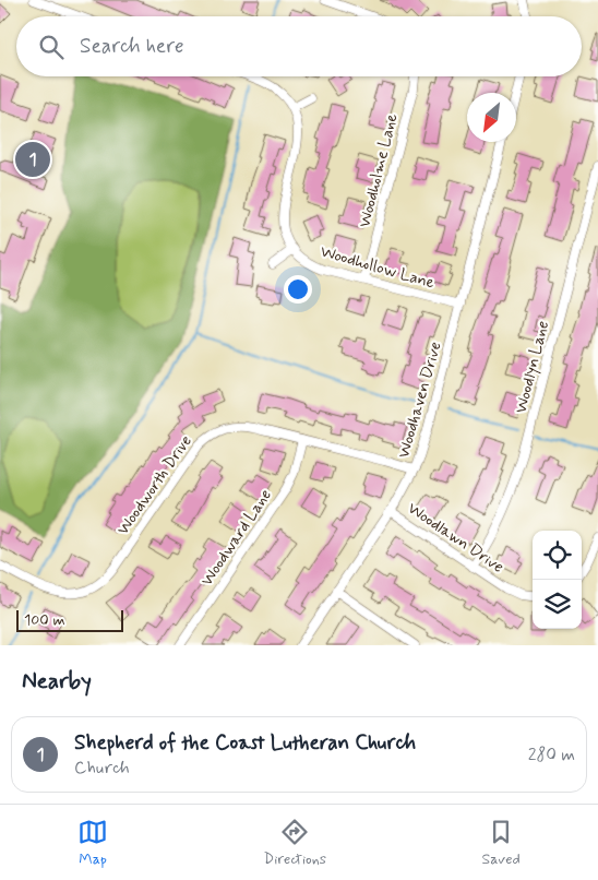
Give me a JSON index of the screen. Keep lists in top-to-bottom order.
{
  "streets": {
    "street": [
      "Woodholme Lane",
      "Woodhollow Lane",
      "Woodlyn Lane",
      "Woodhaven Drive",
      "Woodworth Drive",
      "Woodward Lane",
      "Woodlawn Drive"
    ]
  },
  "crossings": [
    ["Woodholme Lane", "Woodhollow Lane"],
    ["Woodhollow Lane", "Woodhaven Drive"],
    ["Woodlyn Lane", "Woodlawn Drive"],
    ["Woodhaven Drive", "Woodworth Drive"],
    ["Woodhaven Drive", "Woodlawn Drive"],
    ["Woodworth Drive", "Woodward Lane"]
  ],
  "scale_bar": "100 m",
  "north": "bottom left",
  "page": {
    "search": "Search here",
    "pins": "1",
    "scale": "100 m",
    "heading": "Nearby",
    "list": [
      {
        "mark": "1",
        "name": "Shepherd of the Coast Lutheran Church",
        "note": "Church",
        "value": "280 m"
      }
    ],
    "nav": ["Map", "Directions", "Saved"]
  }
}
